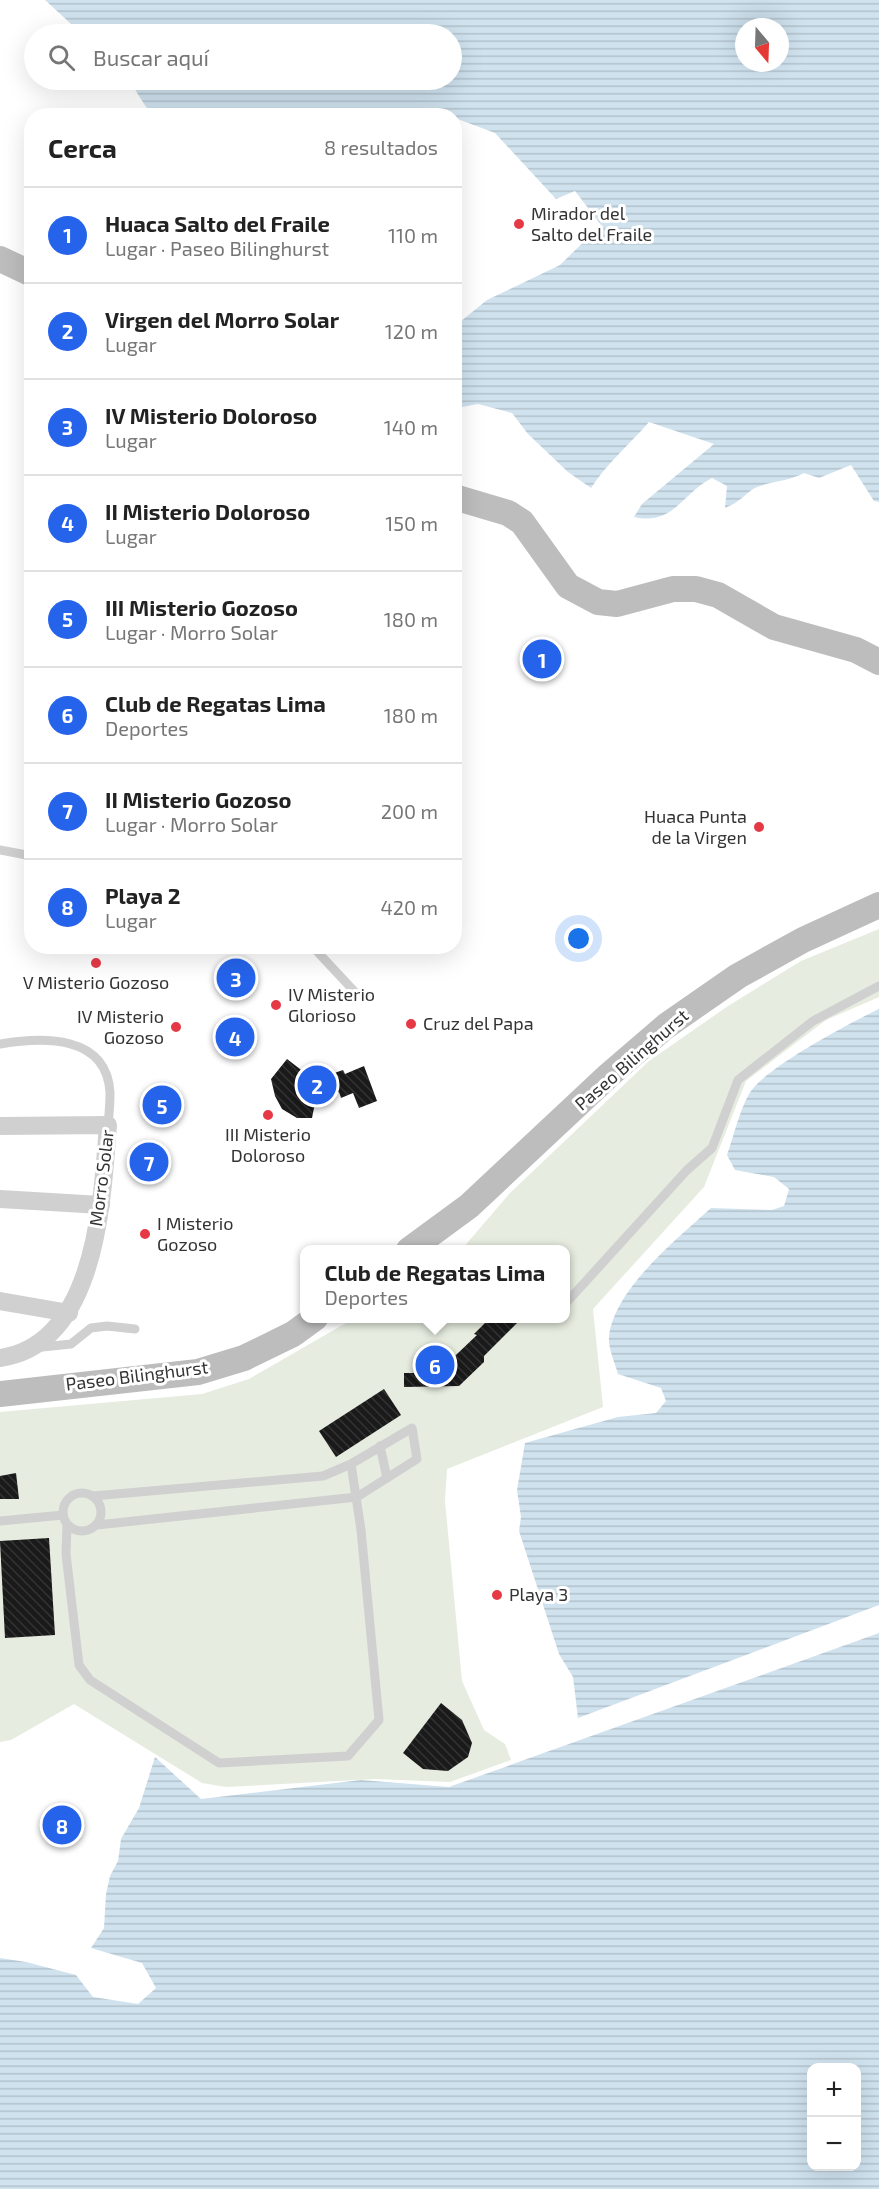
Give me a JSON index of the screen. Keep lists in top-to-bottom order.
{
  "streets": {
    "main road": ["Paseo Bilinghurst"],
    "street": ["Morro Solar"]
  },
  "places": [
    "Mirador del Salto del Fraile",
    "Huaca Punta de la Virgen",
    "V Misterio Gozoso",
    "IV Misterio Glorioso",
    "Cruz del Papa",
    "IV Misterio Gozoso",
    "III Misterio Doloroso",
    "I Misterio Gozoso",
    "Playa 3"
  ],
  "north": "bottom",
  "page": {
    "search": "Buscar aquí",
    "heading": ["Cerca", "8 resultados"],
    "list": [
      {
        "mark": "1",
        "name": "Huaca Salto del Fraile",
        "note": "Lugar · Paseo Bilinghurst",
        "value": "110 m"
      },
      {
        "mark": "2",
        "name": "Virgen del Morro Solar",
        "note": "Lugar",
        "value": "120 m"
      },
      {
        "mark": "3",
        "name": "IV Misterio Doloroso",
        "note": "Lugar",
        "value": "140 m"
      },
      {
        "mark": "4",
        "name": "II Misterio Doloroso",
        "note": "Lugar",
        "value": "150 m"
      },
      {
        "mark": "5",
        "name": "III Misterio Gozoso",
        "note": "Lugar · Morro Solar",
        "value": "180 m"
      },
      {
        "mark": "6",
        "name": "Club de Regatas Lima",
        "note": "Deportes",
        "value": "180 m"
      },
      {
        "mark": "7",
        "name": "II Misterio Gozoso",
        "note": "Lugar · Morro Solar",
        "value": "200 m"
      },
      {
        "mark": "8",
        "name": "Playa 2",
        "note": "Lugar",
        "value": "420 m"
      }
    ],
    "pins": [
      "1",
      "3",
      "4",
      "2",
      "5",
      "7",
      "6",
      "8"
    ],
    "popup": ["Club de Regatas Lima", "Deportes"],
    "map_buttons": ["+", "−"]
  }
}
